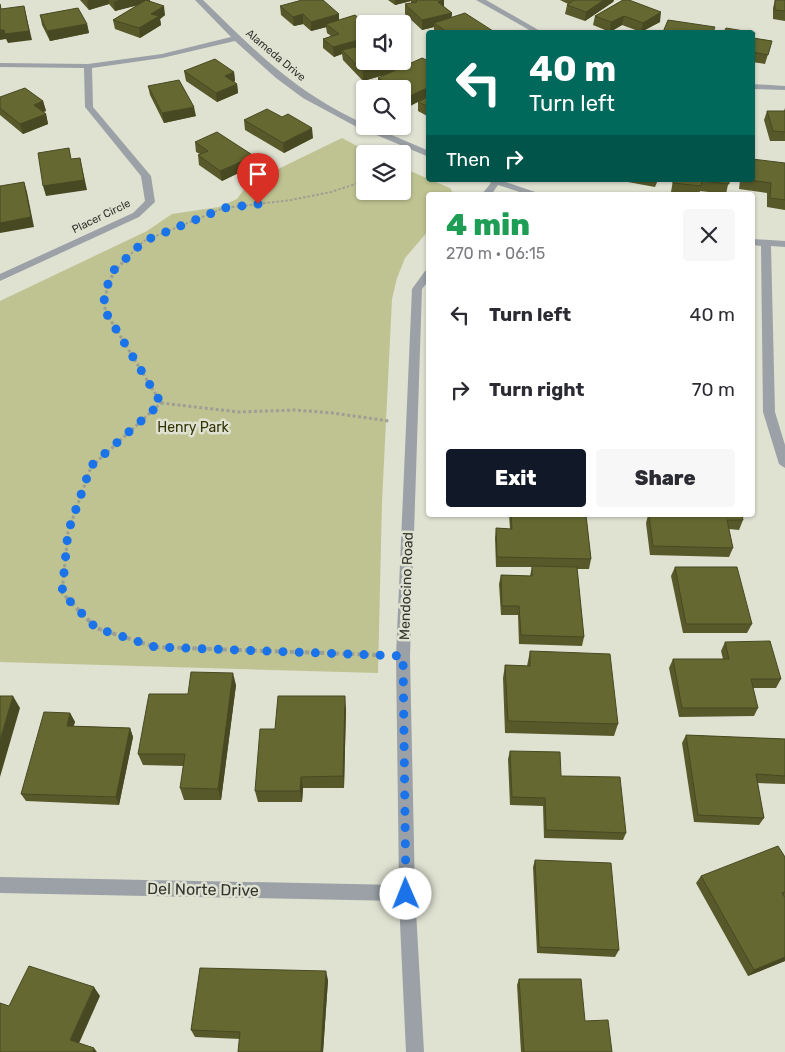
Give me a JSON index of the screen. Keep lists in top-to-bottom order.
{
  "streets": {
    "street": [
      "Alameda Drive",
      "Placer Circle",
      "Mendocino Road",
      "Del Norte Drive"
    ]
  },
  "crossings": [
    ["Mendocino Road", "Del Norte Drive"]
  ],
  "parks": ["Henry Park"],
  "page": {
    "turn": ["40 m", "Turn left"],
    "then": "Then",
    "heading": ["4 min", "270 m · 06:15"],
    "list": [
      {
        "name": "Turn left",
        "value": "40 m"
      },
      {
        "name": "Turn right",
        "value": "70 m"
      }
    ],
    "buttons": ["Exit", "Share"]
  }
}
